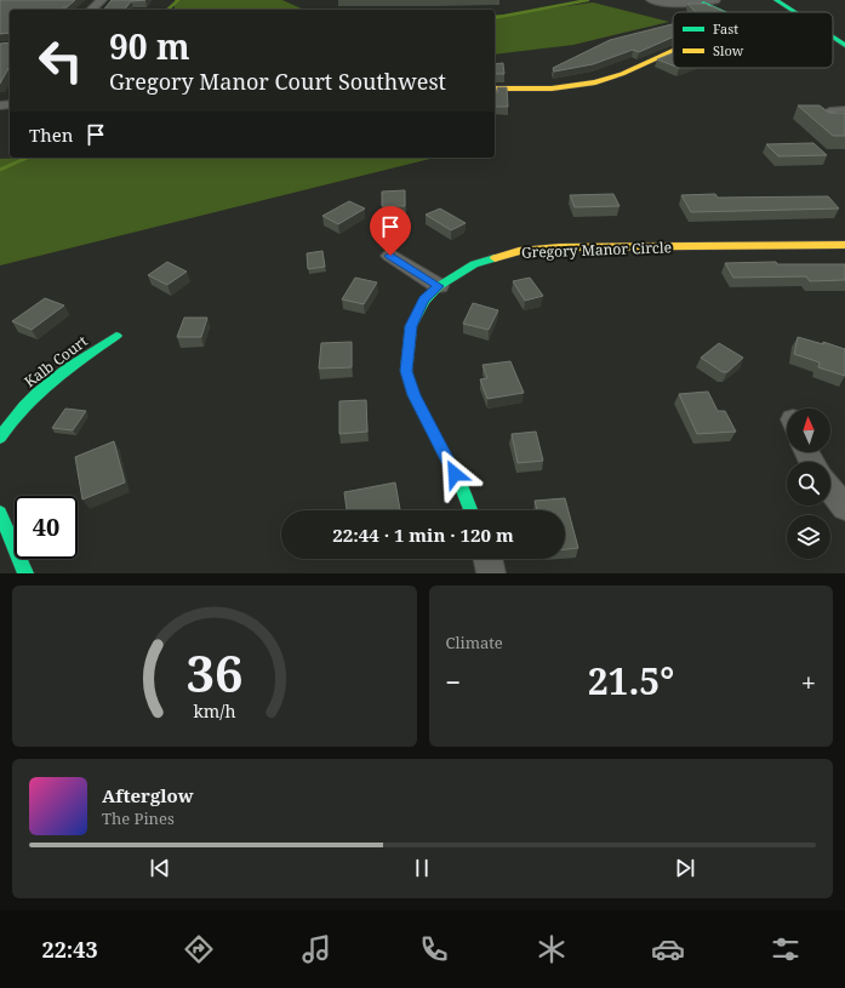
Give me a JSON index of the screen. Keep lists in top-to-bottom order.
{
  "streets": {
    "street": ["Gregory Manor Circle", "Kalb Court"]
  },
  "legend": ["Fast", "Slow"],
  "north": "top",
  "page": {
    "turn": ["90 m", "Gregory Manor Court Southwest"],
    "then": "Then",
    "limit": "40",
    "trip": "22:44 · 1 min · 120 m",
    "tile": "Climate",
    "heat": ["−", "21.5°", "+"],
    "song": ["Afterglow", "The Pines"],
    "tabs": "22:43",
    "gauge": ["36", "km/h"]
  }
}
